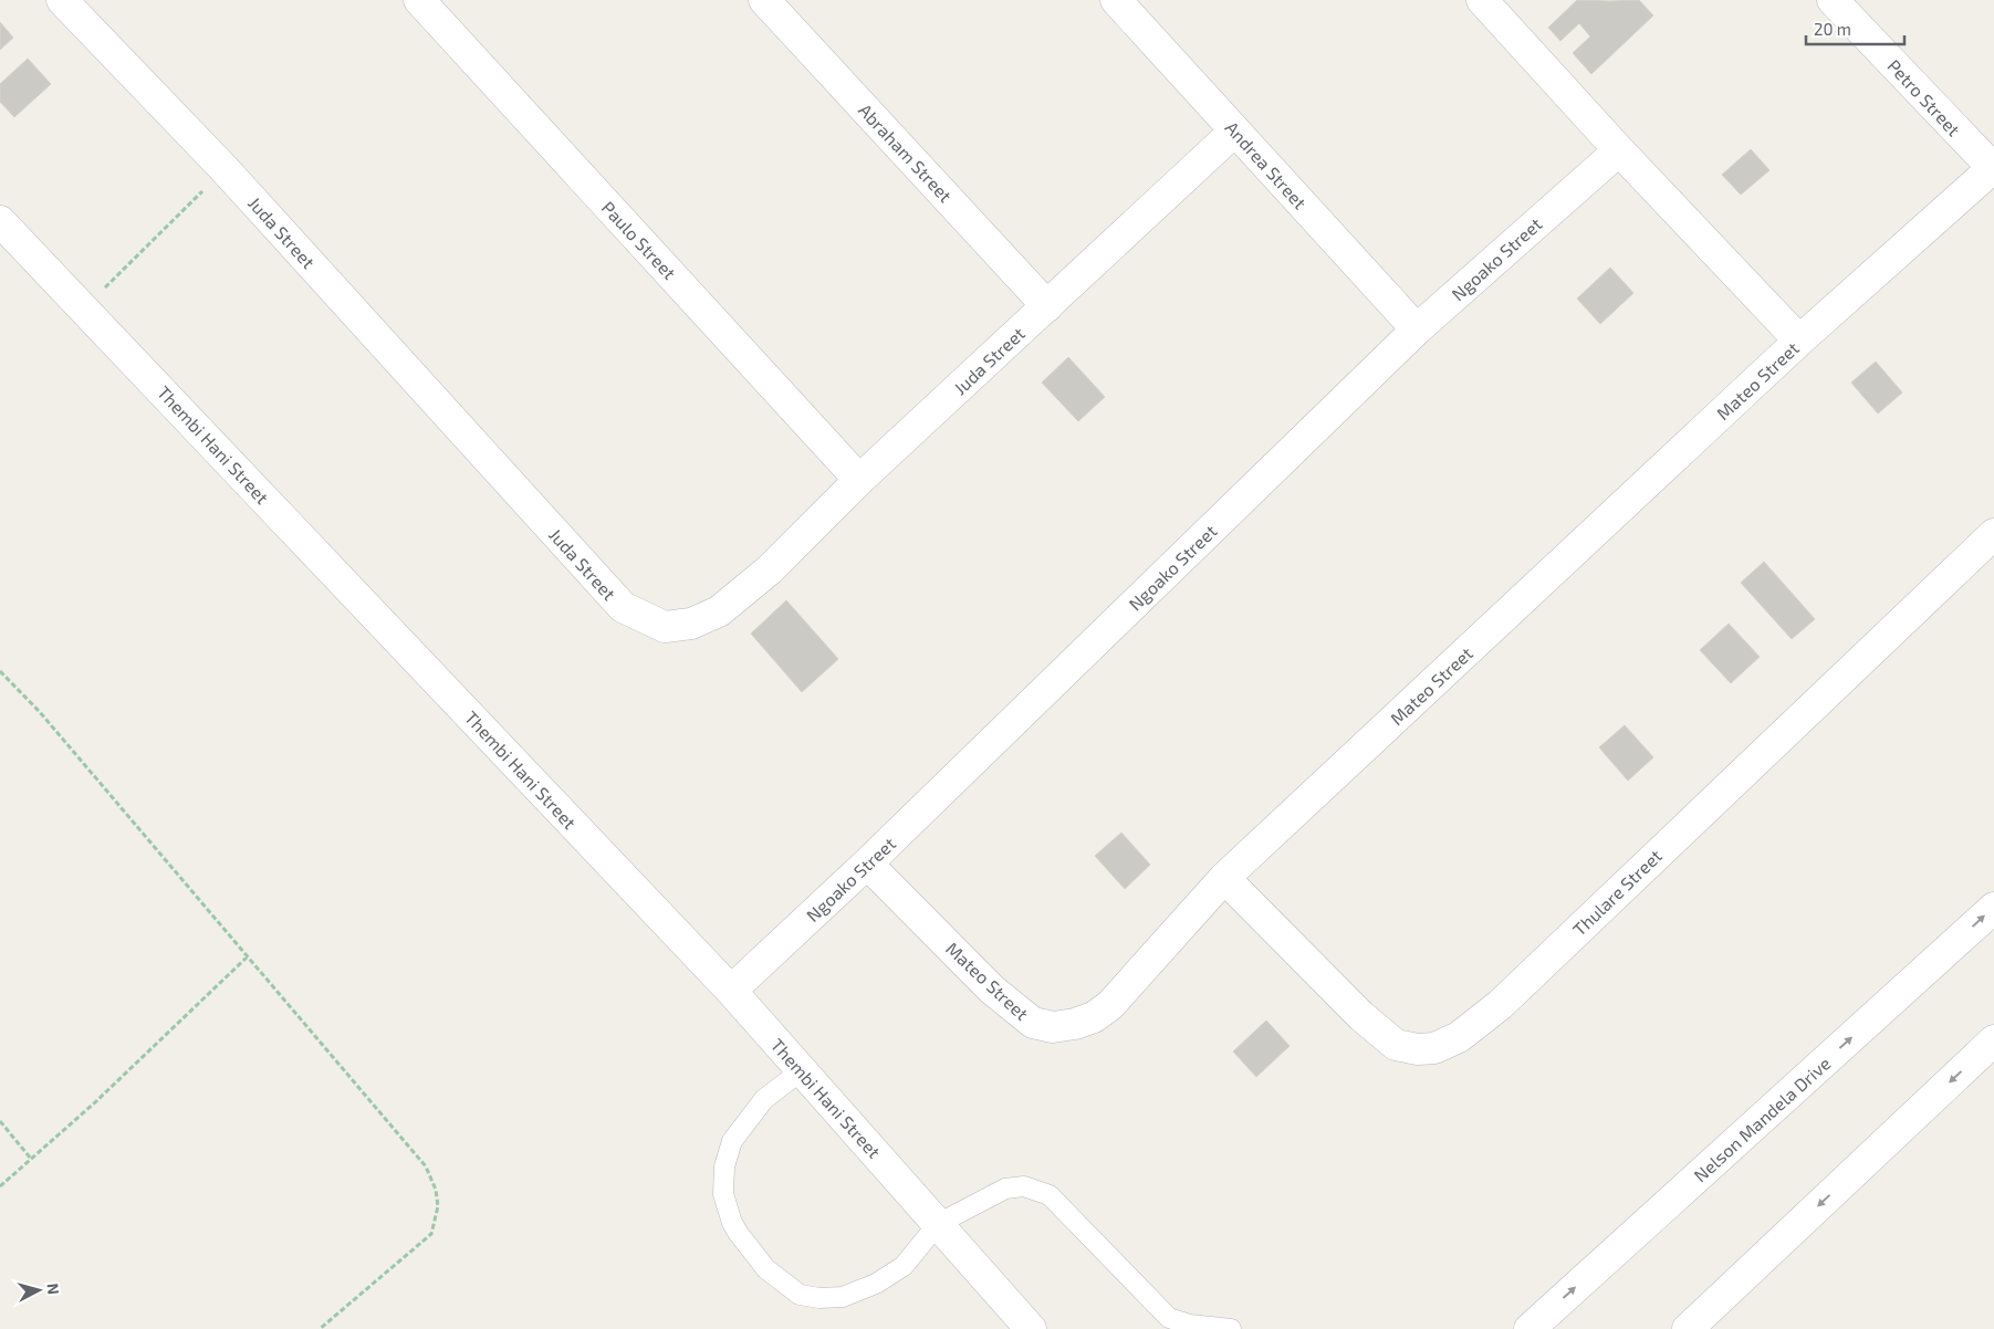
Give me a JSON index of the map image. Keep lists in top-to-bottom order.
{
  "streets": {
    "street": [
      "Petro Street",
      "Abraham Street",
      "Andrea Street",
      "Juda Street",
      "Paulo Street",
      "Ngoako Street",
      "Mateo Street",
      "Thembi Hani Street",
      "Thulare Street",
      "Nelson Mandela Drive"
    ]
  },
  "crossings": [
    ["Petro Street", "Mateo Street"],
    ["Abraham Street", "Juda Street"],
    ["Andrea Street", "Juda Street"],
    ["Andrea Street", "Ngoako Street"],
    ["Juda Street", "Paulo Street"],
    ["Ngoako Street", "Mateo Street"],
    ["Ngoako Street", "Thembi Hani Street"],
    ["Mateo Street", "Thulare Street"]
  ],
  "scale_bar": "20 m",
  "north": "right"
}
